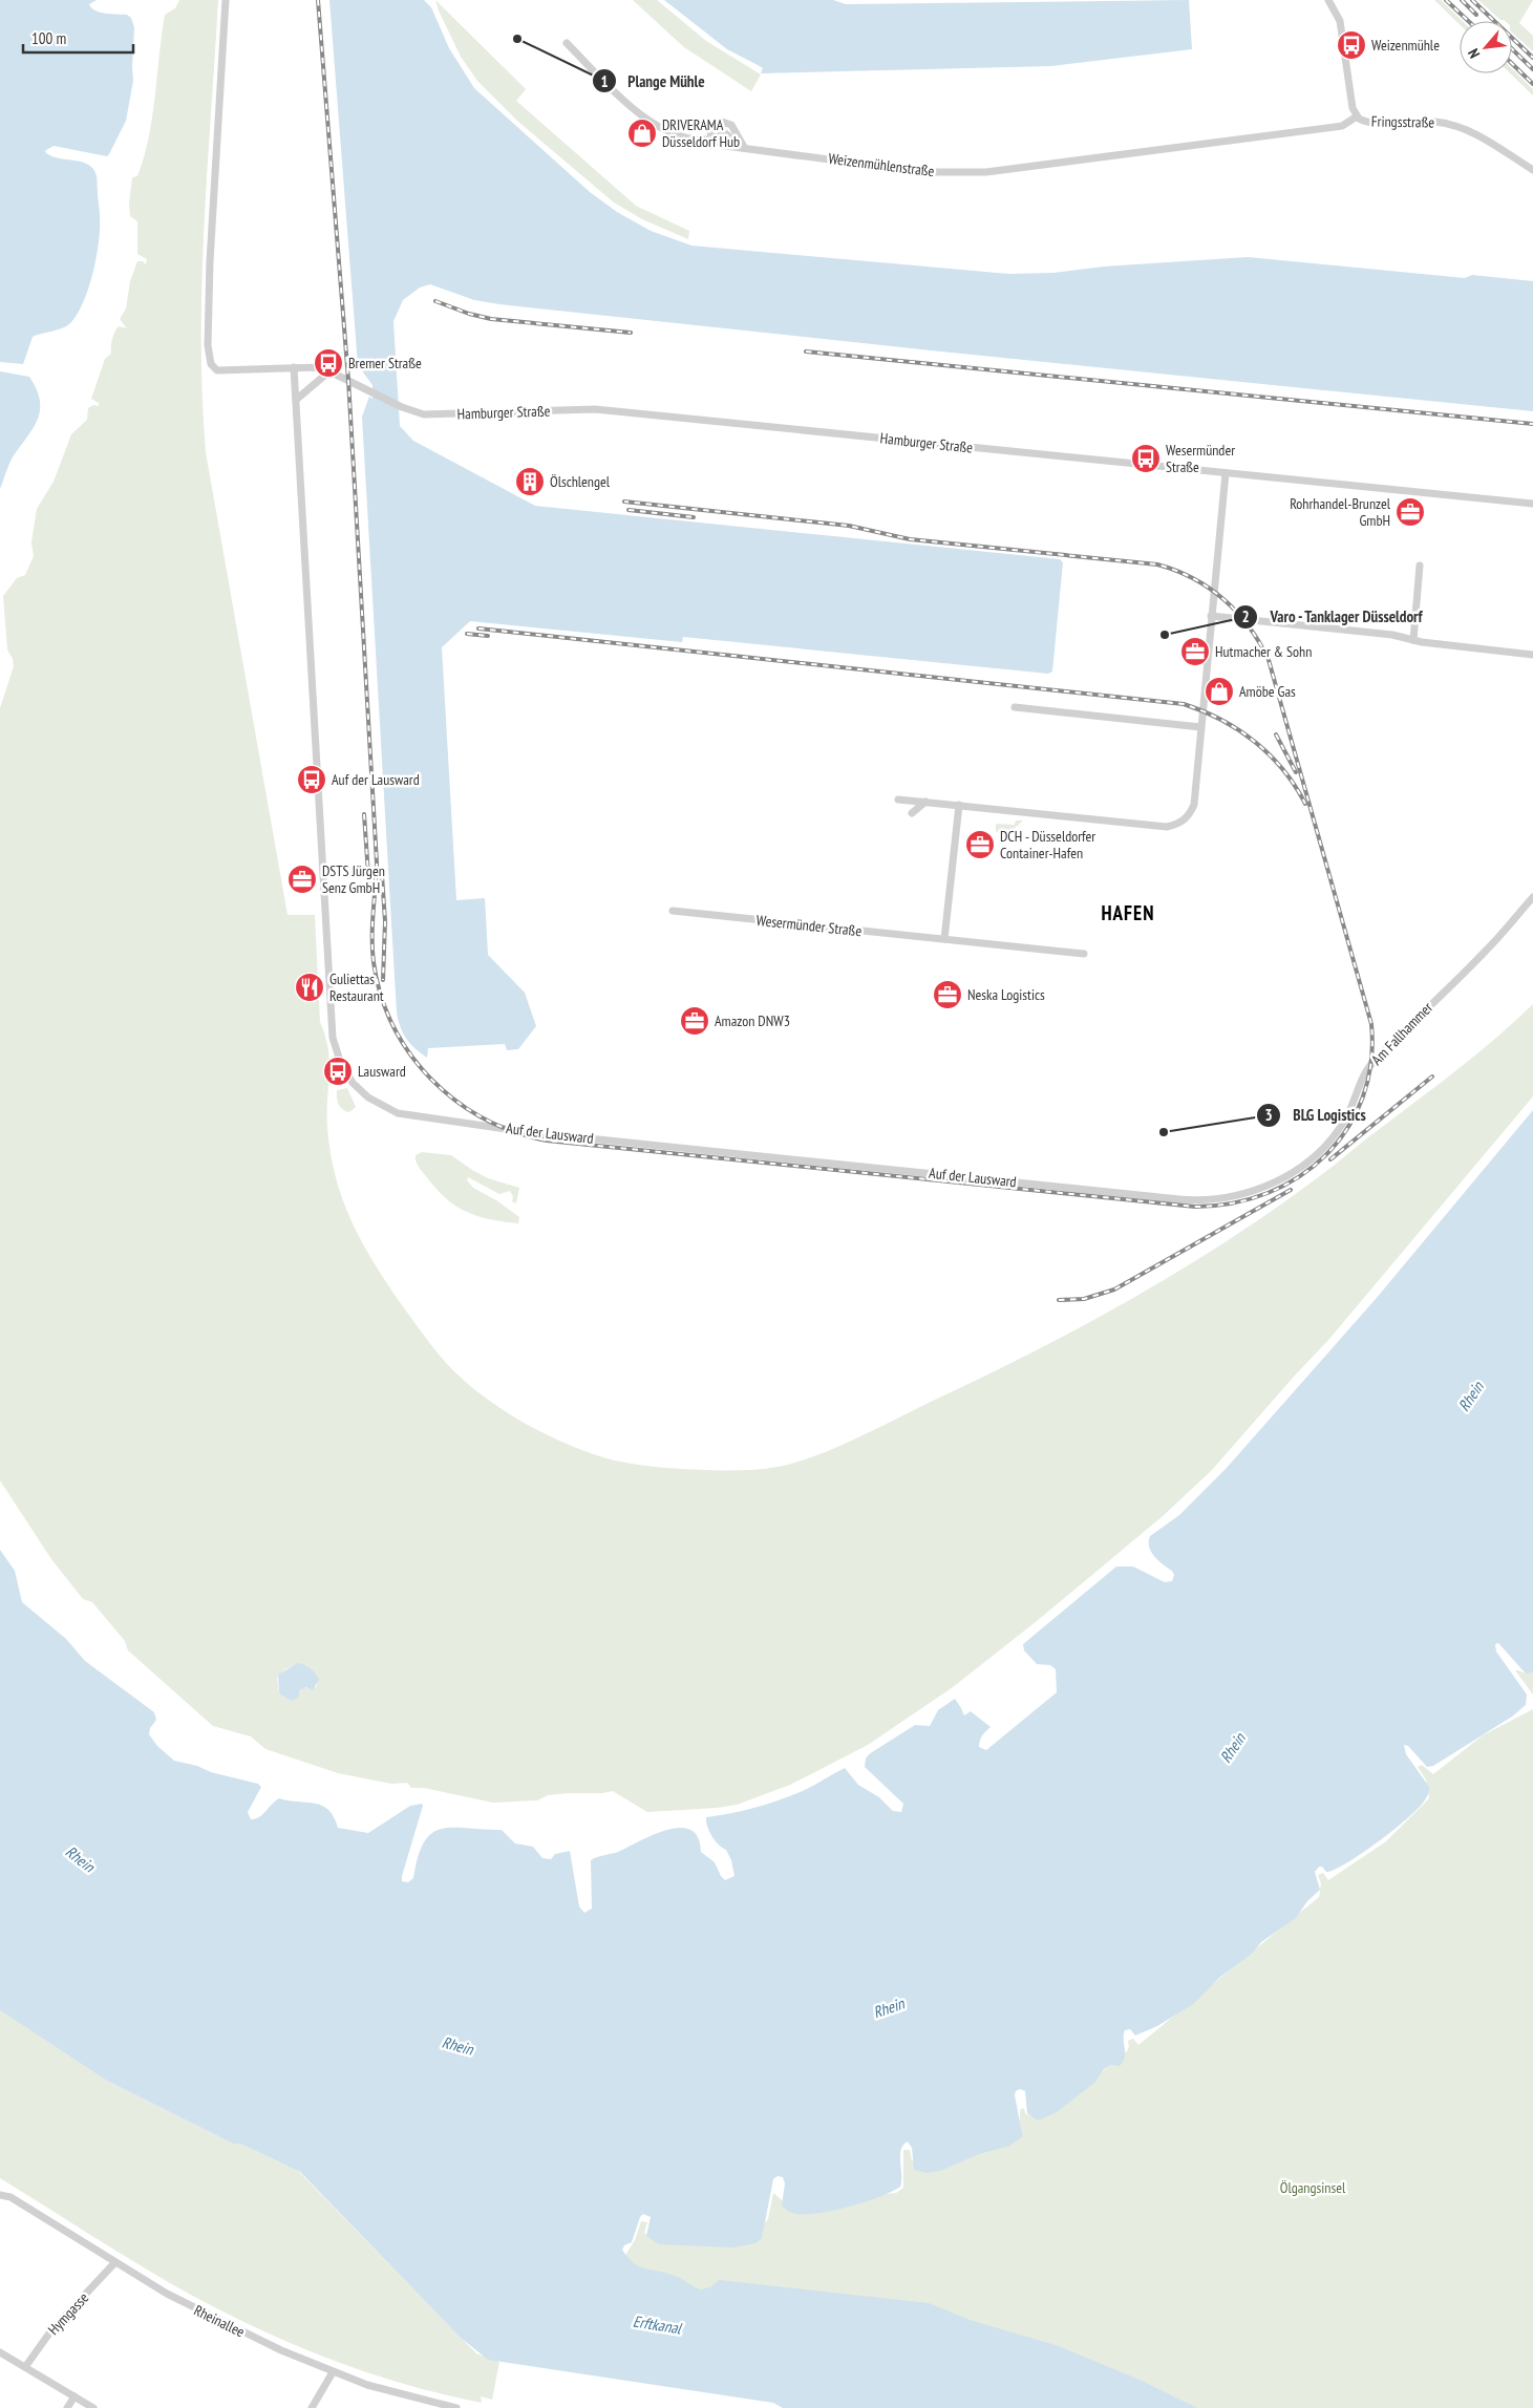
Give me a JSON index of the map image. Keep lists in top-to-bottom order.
{
  "streets": {
    "street": [
      "Fringsstraße",
      "Weizenmühlenstraße",
      "Hamburger Straße",
      "Wesermünder Straße",
      "Am Fallhammer",
      "Auf der Lausward",
      "Hymgasse",
      "Rheinallee"
    ]
  },
  "crossings": [
    ["Fringsstraße", "Weizenmühlenstraße"],
    ["Hamburger Straße", "Auf der Lausward"],
    ["Am Fallhammer", "Auf der Lausward"],
    ["Hymgasse", "Rheinallee"]
  ],
  "districts": ["HAFEN"],
  "water": ["Rhein", "Erftkanal"],
  "parks": ["Ölgangsinsel"],
  "places": {
    "other": ["Plange Mühle", "Varo - Tanklager Düsseldorf", "BLG Logistics"],
    "bus stop": [
      "Weizenmühle",
      "Bremer Straße",
      "Wesermünder Straße",
      "Auf der Lausward",
      "Lausward"
    ],
    "shop": ["DRIVERAMA Düsseldorf Hub", "Amöbe Gas"],
    "building": ["Ölschlengel"],
    "office": [
      "Rohrhandel-Brunzel GmbH",
      "Hutmacher & Sohn",
      "DCH - Düsseldorfer Container-Hafen",
      "DSTS Jürgen Senz GmbH",
      "Neska Logistics",
      "Amazon DNW3"
    ],
    "restaurant": ["Guliettas Restaurant"]
  },
  "scale_bar": "100 m",
  "north": "bottom left"
}
